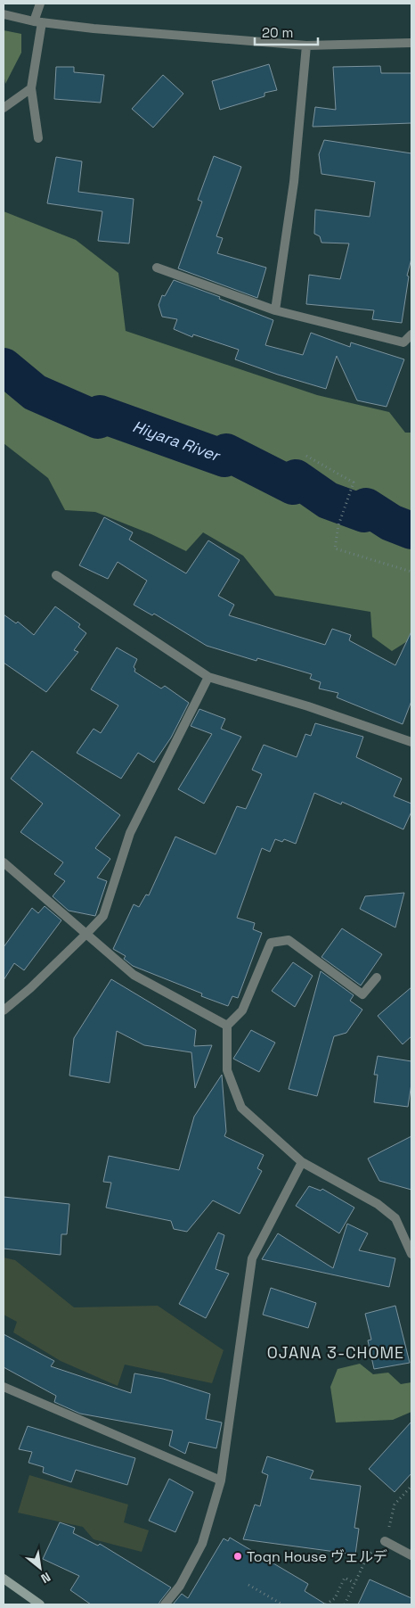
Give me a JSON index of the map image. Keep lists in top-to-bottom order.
{
  "districts": ["OJANA 3-CHOME"],
  "water": ["Hiyara River"],
  "places": ["Toqn House ヴェルデ"],
  "scale_bar": "20 m",
  "north": "bottom right"
}
